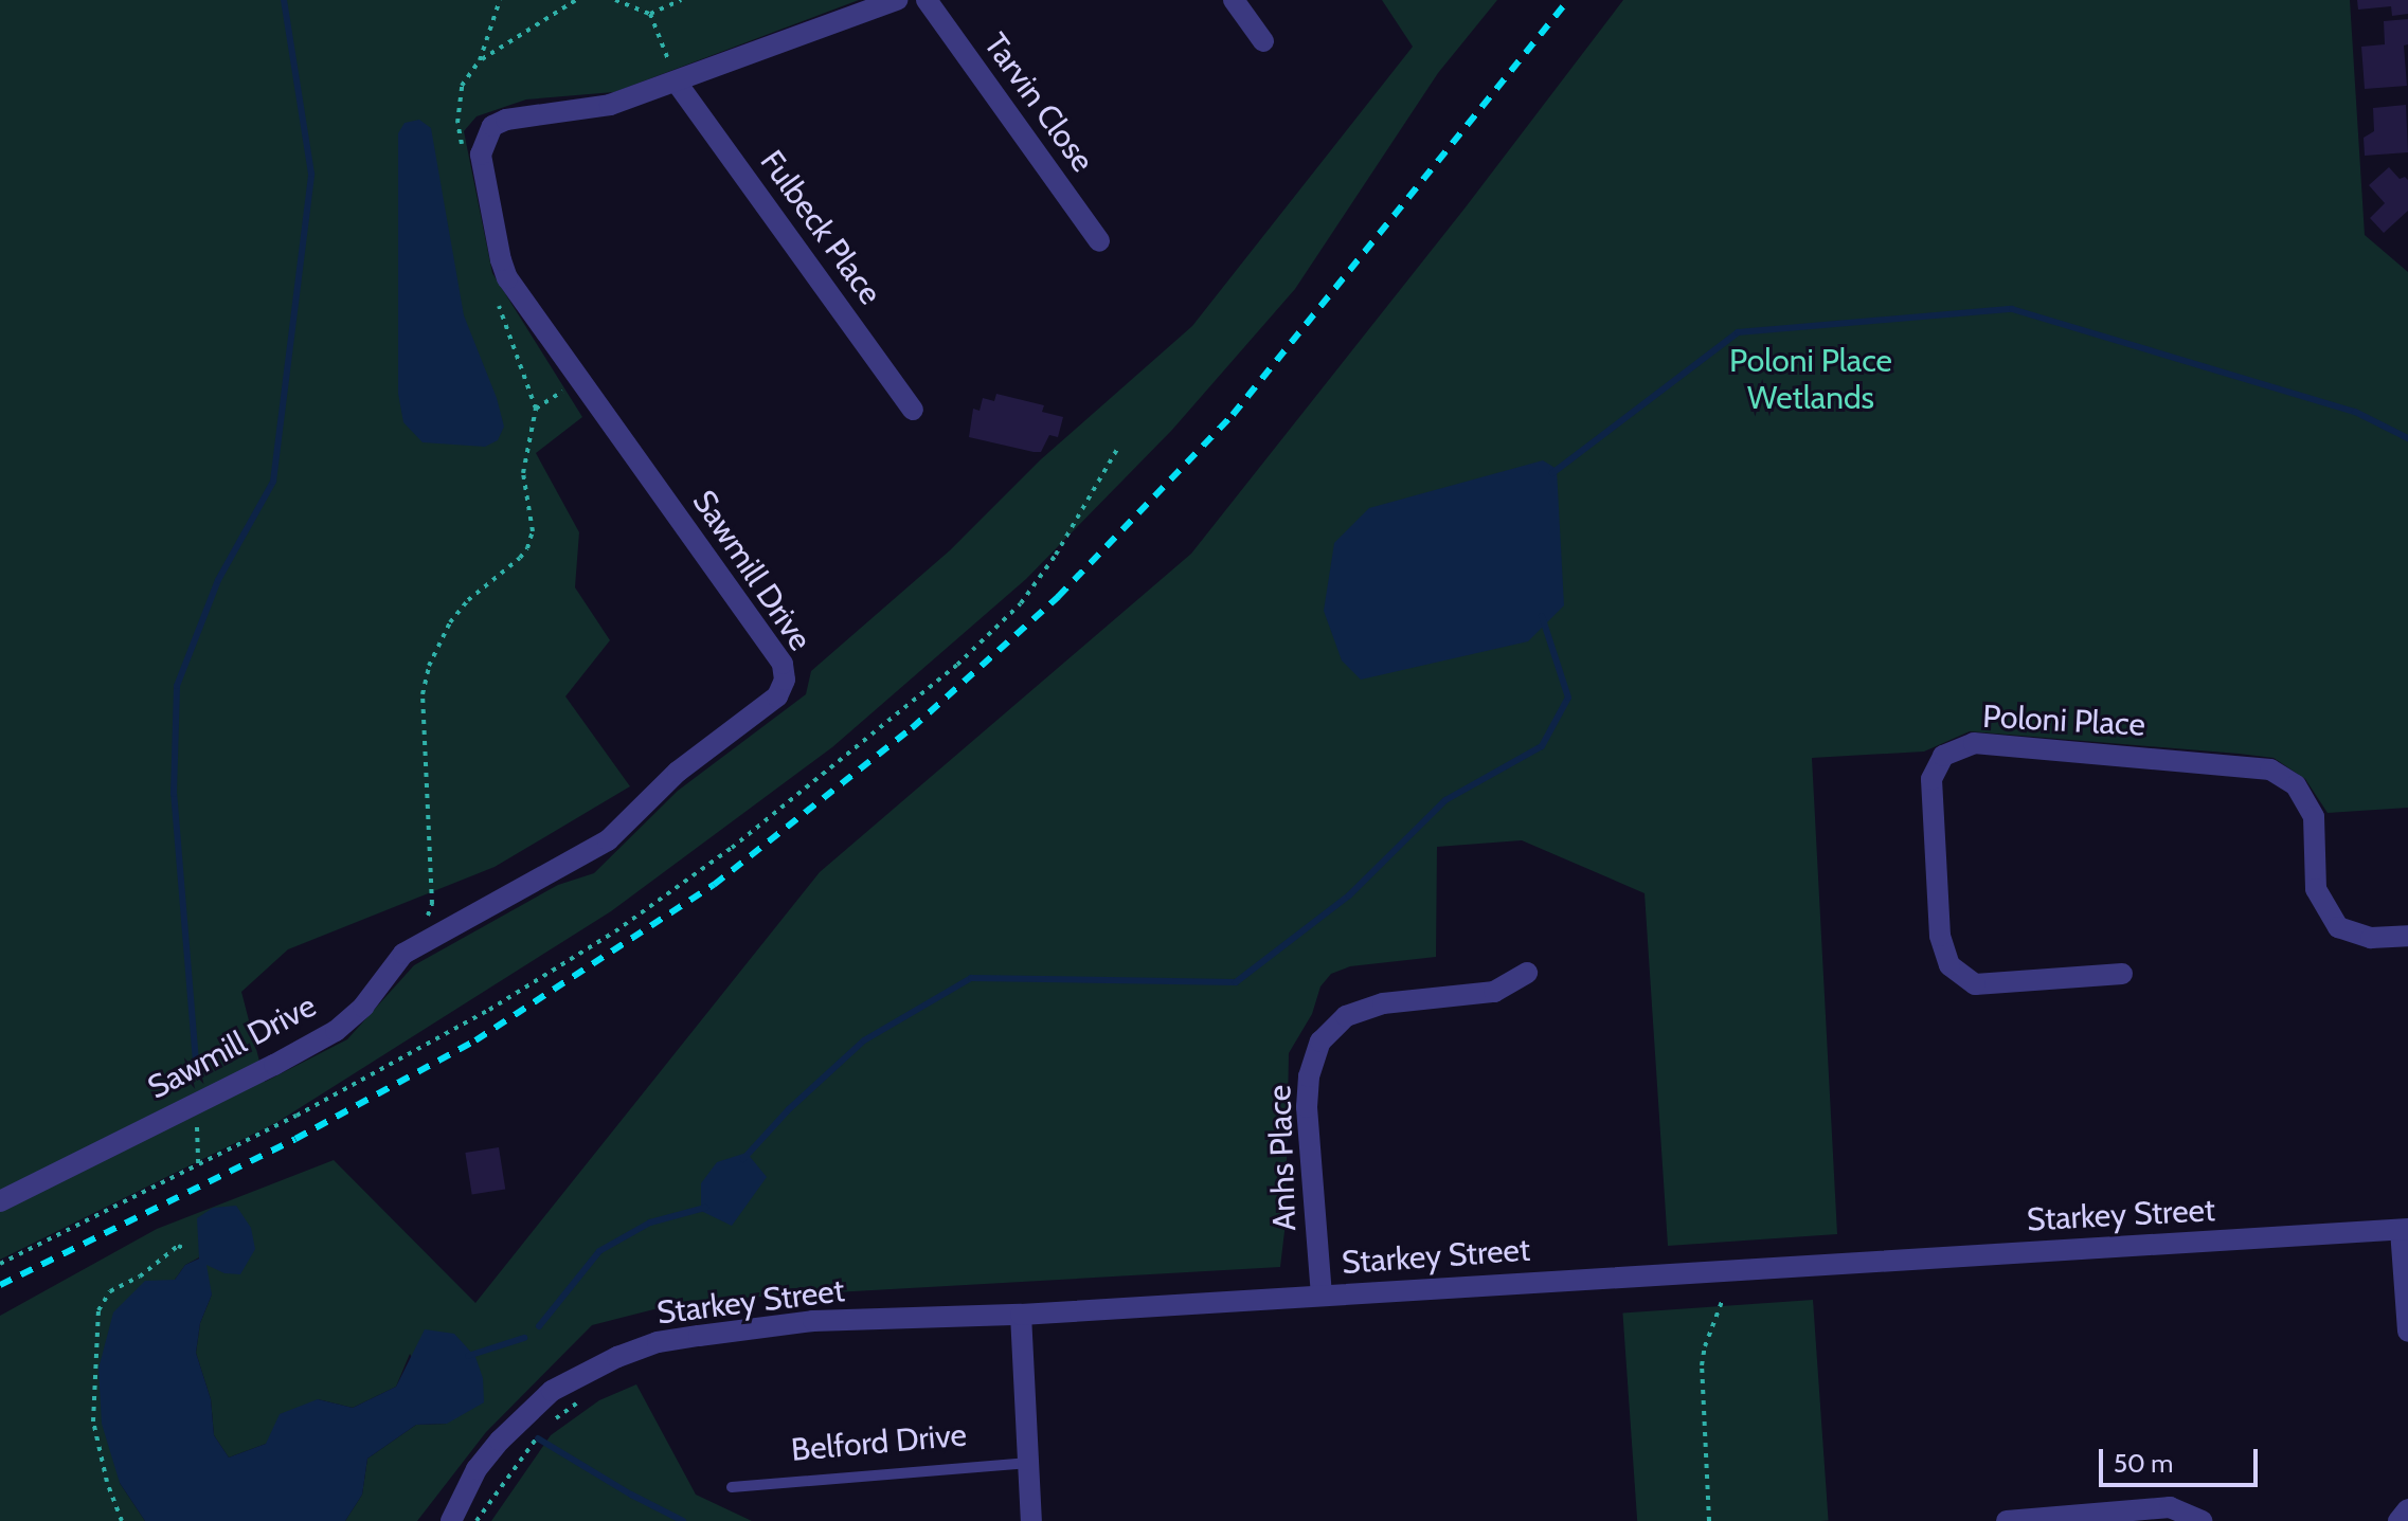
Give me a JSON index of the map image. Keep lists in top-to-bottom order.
{
  "streets": {
    "street": [
      "Tarvin Close",
      "Fulbeck Place",
      "Sawmill Drive",
      "Poloni Place",
      "Anhs Place",
      "Starkey Street"
    ],
    "lane": ["Belford Drive"]
  },
  "crossings": [
    ["Fulbeck Place", "Sawmill Drive"],
    ["Anhs Place", "Starkey Street"]
  ],
  "parks": ["Poloni Place Wetlands"],
  "scale_bar": "50 m"
}
